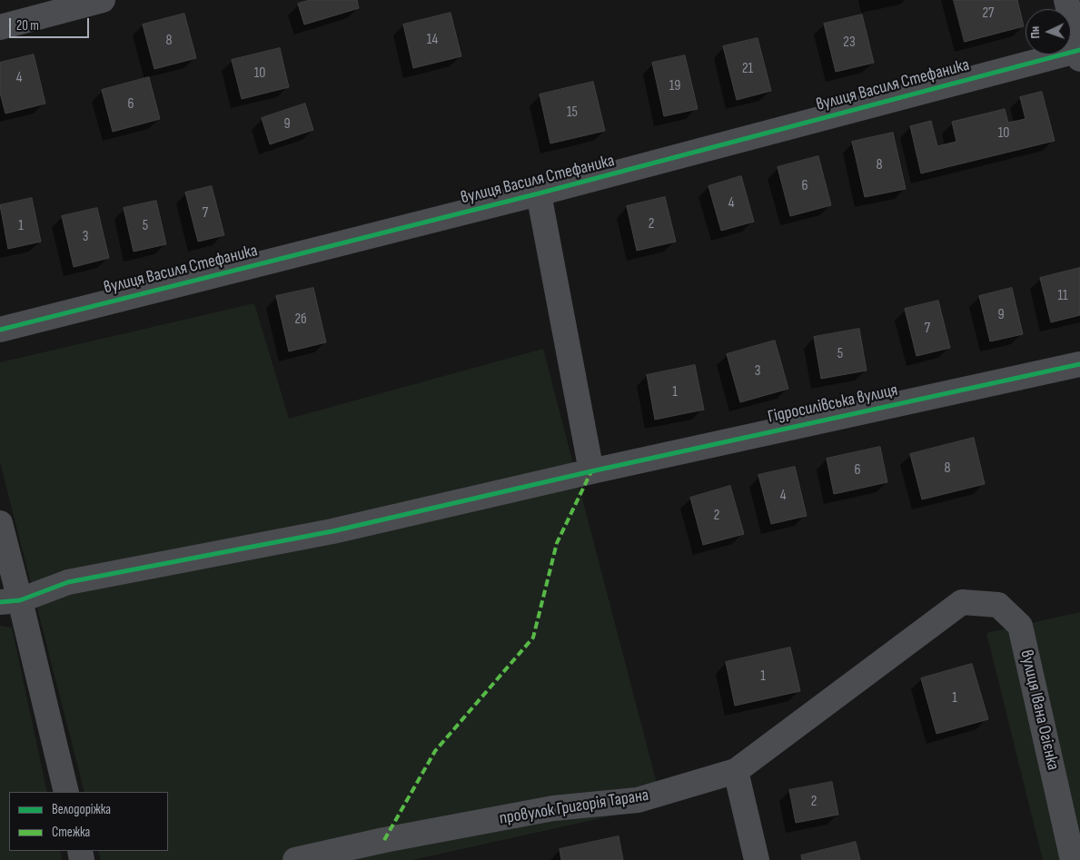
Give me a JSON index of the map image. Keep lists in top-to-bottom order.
{
  "streets": {
    "street": [
      "вулиця Василя Стефаника",
      "Гідросилівська вулиця",
      "вулиця Івана Огієнка",
      "провулок Григорія Тарана"
    ]
  },
  "crossings": [
    ["вулиця Івана Огієнка", "провулок Григорія Тарана"]
  ],
  "house_numbers": [
    "27",
    "14",
    "8",
    "23",
    "21",
    "10",
    "4",
    "19",
    "6",
    "15",
    "9",
    "10",
    "8",
    "6",
    "4",
    "7",
    "2",
    "1",
    "5",
    "3",
    "11",
    "9",
    "2б",
    "7",
    "5",
    "3",
    "1",
    "8",
    "6",
    "4",
    "2",
    "1",
    "1",
    "2"
  ],
  "legend": ["Велодоріжка", "Стежка"],
  "scale_bar": "20 m",
  "north": "left"
}
